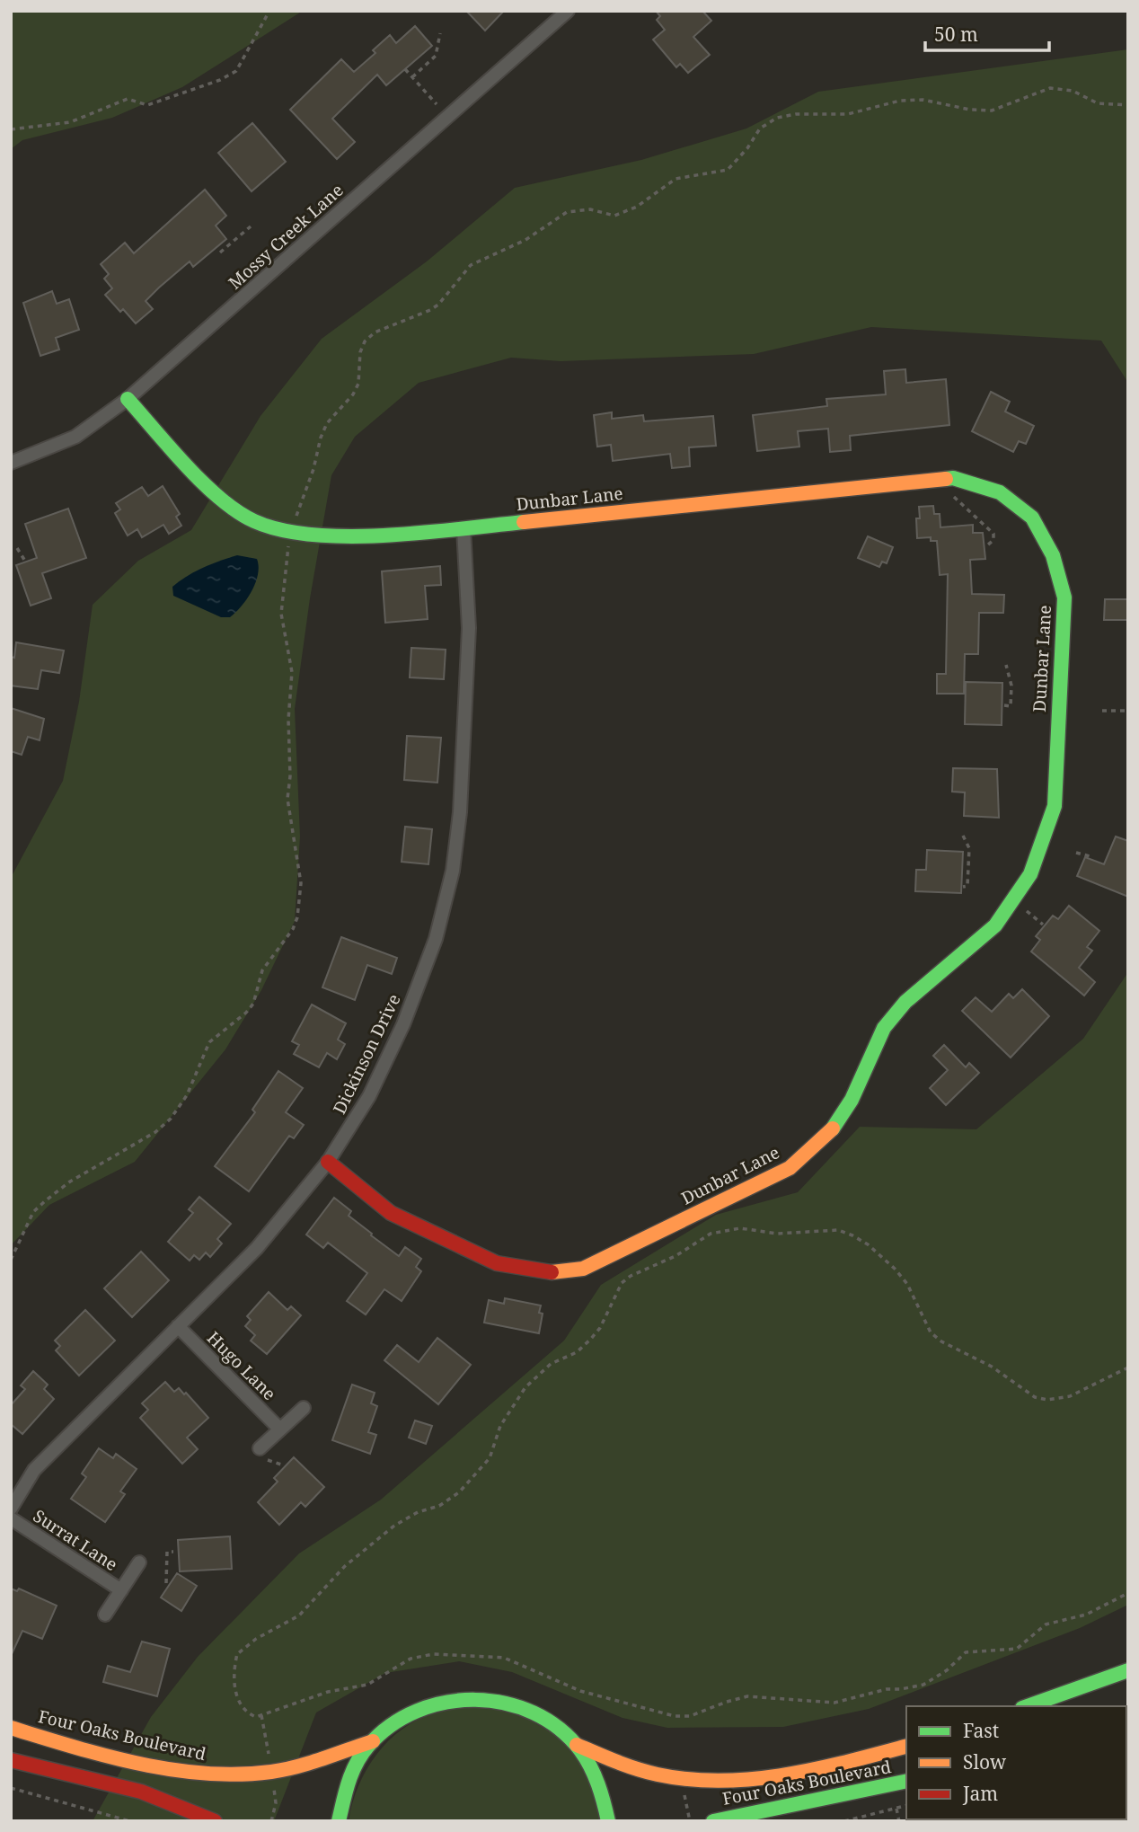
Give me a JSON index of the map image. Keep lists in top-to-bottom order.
{
  "streets": {
    "street": [
      "Mossy Creek Lane",
      "Dunbar Lane",
      "Dickinson Drive",
      "Hugo Lane",
      "Surrat Lane",
      "Four Oaks Boulevard"
    ]
  },
  "crossings": [
    ["Mossy Creek Lane", "Dunbar Lane"],
    ["Dunbar Lane", "Dickinson Drive"],
    ["Dickinson Drive", "Hugo Lane"]
  ],
  "legend": ["Fast", "Slow", "Jam"],
  "scale_bar": "50 m"
}
